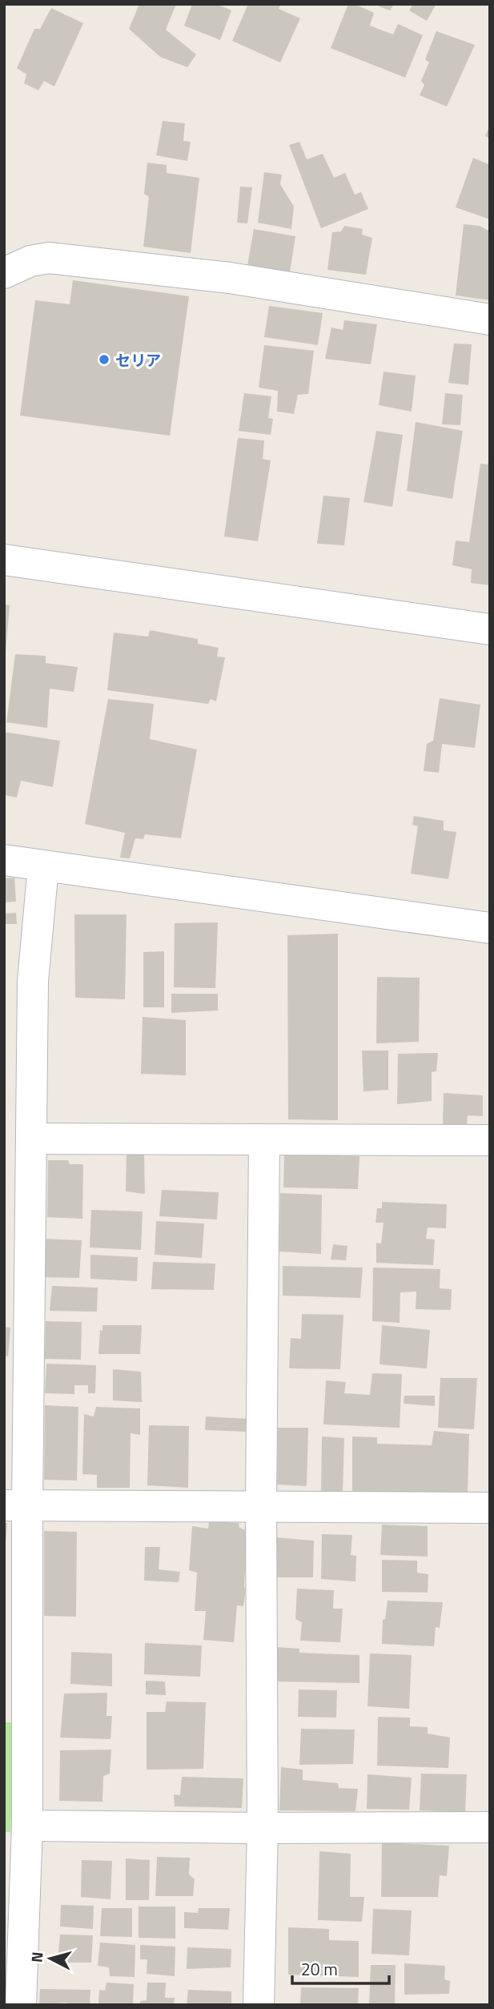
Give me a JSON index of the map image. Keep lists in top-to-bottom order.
{
  "places": ["セリア"],
  "scale_bar": "20 m",
  "north": "left"
}
